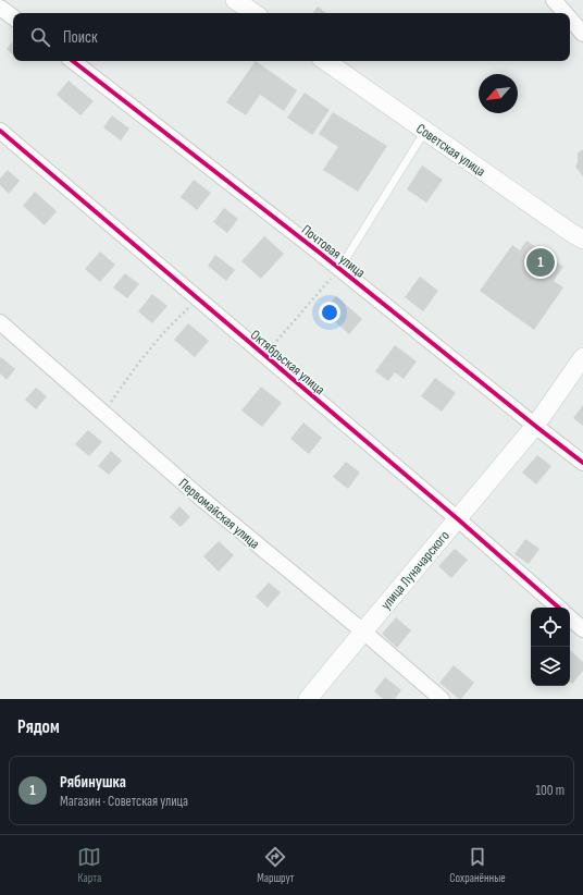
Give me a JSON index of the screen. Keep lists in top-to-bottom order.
{
  "streets": {
    "street": [
      "Советская улица",
      "Почтовая улица",
      "Октябрьская улица",
      "Первомайская улица",
      "улица Луначарского"
    ]
  },
  "crossings": [
    ["Почтовая улица", "улица Луначарского"],
    ["Октябрьская улица", "улица Луначарского"],
    ["Первомайская улица", "улица Луначарского"]
  ],
  "north": "bottom left",
  "page": {
    "search": "Поиск",
    "pins": "1",
    "heading": "Рядом",
    "list": [
      {
        "mark": "1",
        "name": "Рябинушка",
        "note": "Магазин · Советская улица",
        "value": "100 m"
      }
    ],
    "nav": ["Карта", "Маршрут", "Сохранённые"]
  }
}
